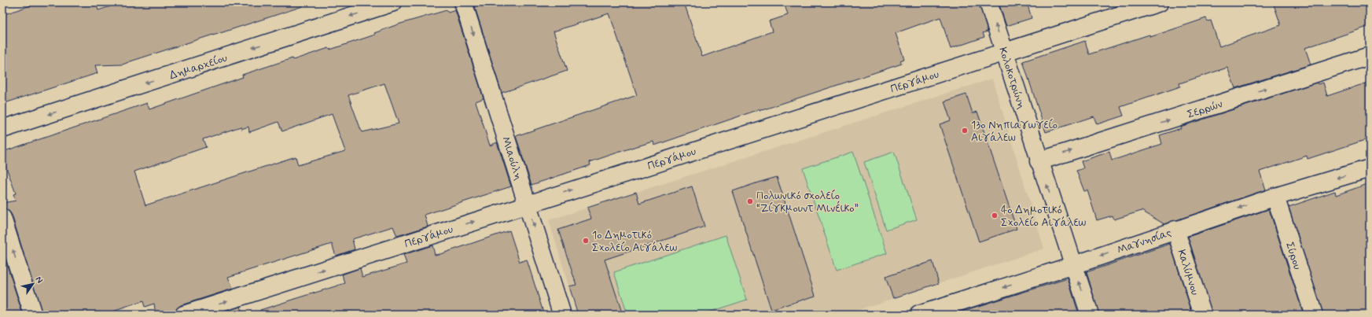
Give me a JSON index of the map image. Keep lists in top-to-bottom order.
{
  "streets": {
    "street": [
      "Δημαρχείου",
      "Κολοκοτρώνη",
      "Περγάμου",
      "Σερρών",
      "Μιαούλη",
      "Μαγνησίας",
      "Σύρου",
      "Καλύμνου"
    ]
  },
  "crossings": [
    ["Κολοκοτρώνη", "Περγάμου"],
    ["Κολοκοτρώνη", "Σερρών"],
    ["Κολοκοτρώνη", "Μαγνησίας"],
    ["Περγάμου", "Μιαούλη"],
    ["Μαγνησίας", "Σύρου"],
    ["Μαγνησίας", "Καλύμνου"]
  ],
  "one_way": [
    "Δημαρχείου",
    "Κολοκοτρώνη",
    "Περγάμου",
    "Σερρών",
    "Μιαούλη",
    "Μαγνησίας"
  ],
  "places": [
    "13ο Νηπιαγωγείο Αιγάλεω",
    "Πολωνικό σχολείο “Ζίγκμουντ Μινέικο”",
    "4ο Δημοτικό Σχολείο Αιγάλεω",
    "1ο Δημοτικό Σχολείο Αιγάλεω"
  ],
  "north": "top right"
}
